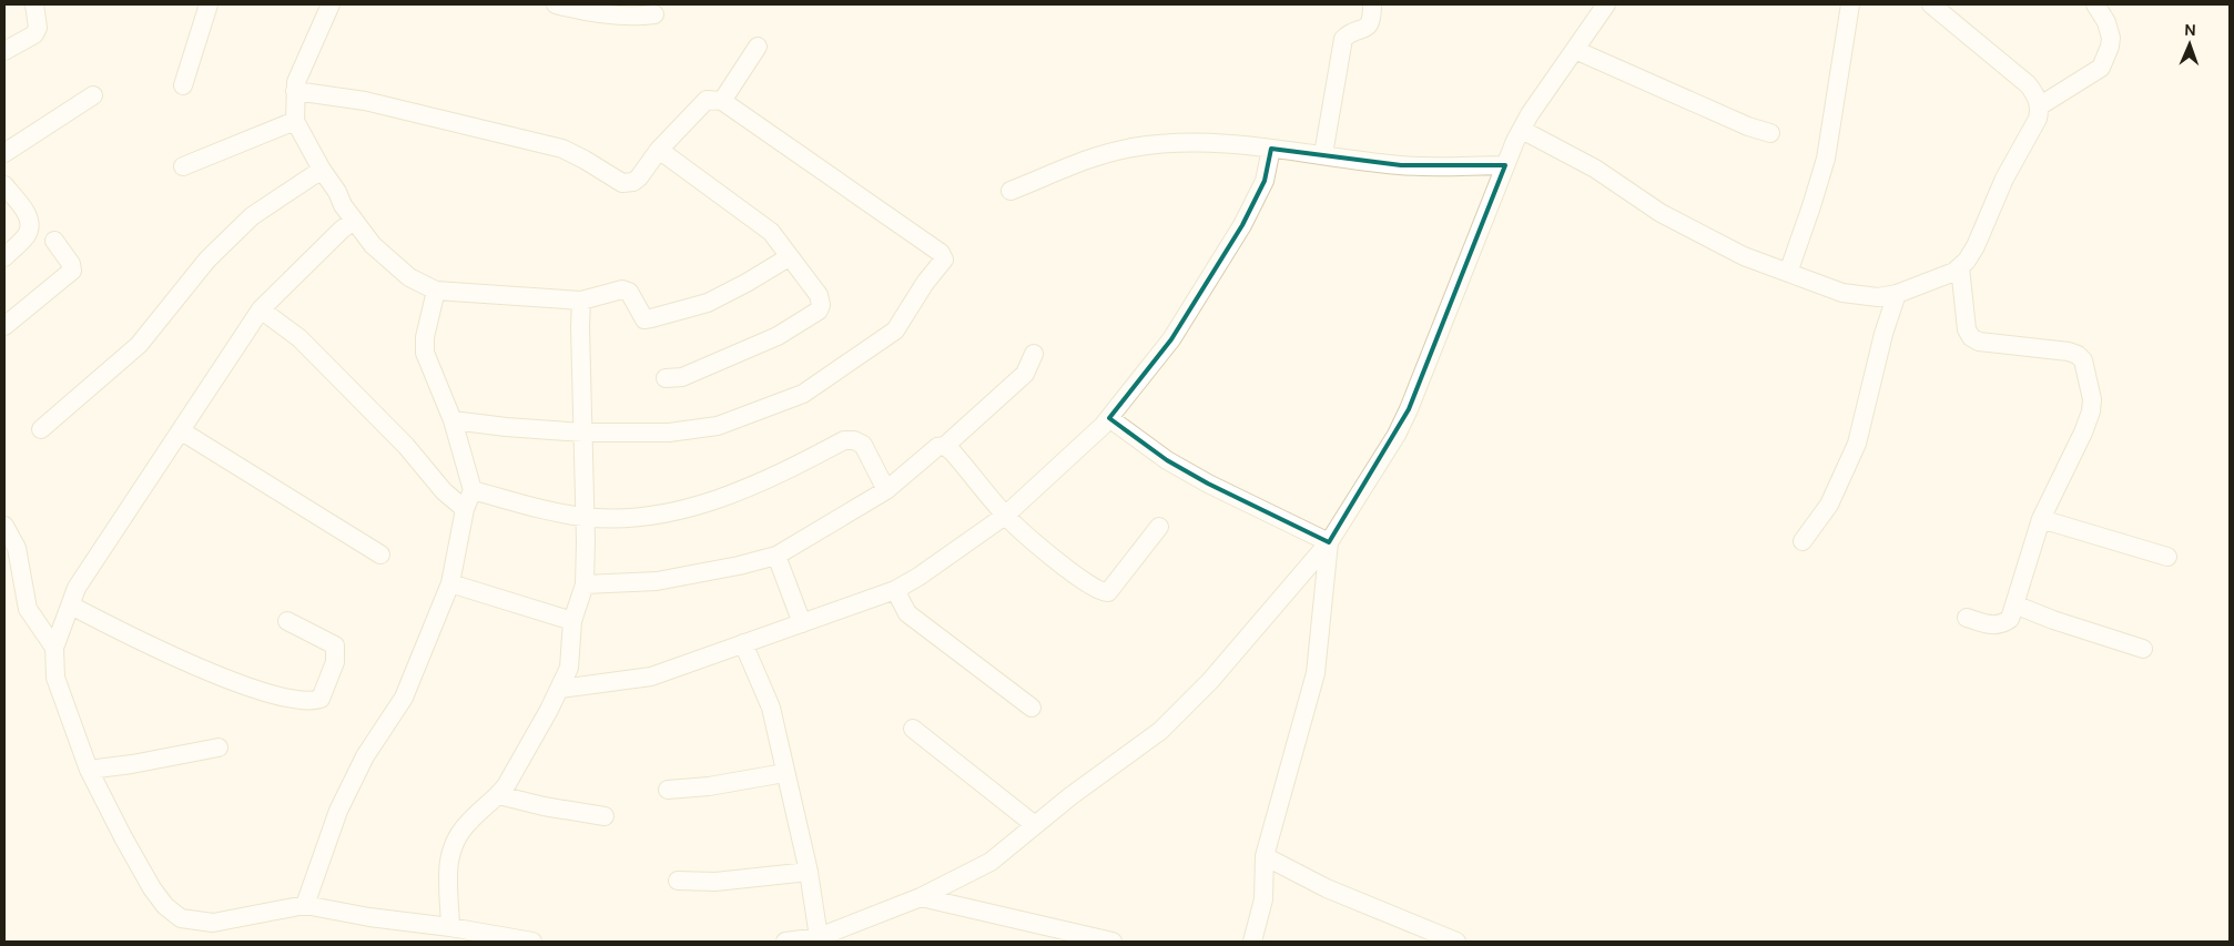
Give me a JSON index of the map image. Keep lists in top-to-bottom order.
{
  "north": "top"
}
